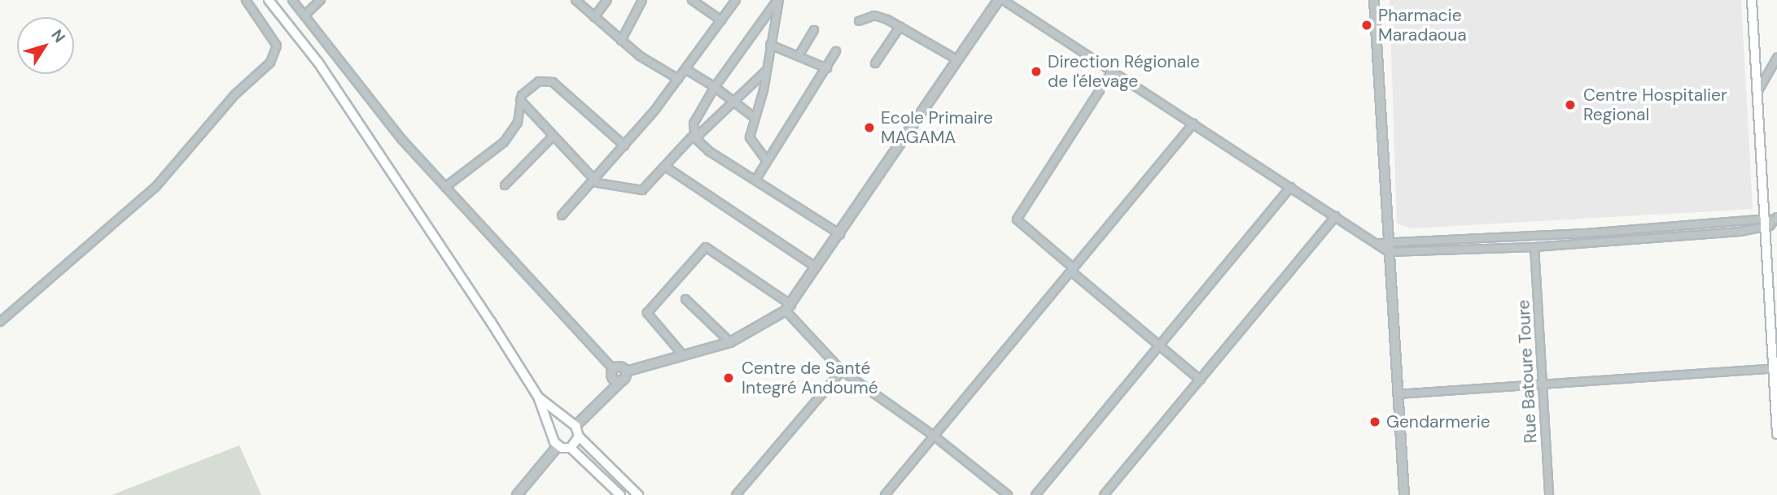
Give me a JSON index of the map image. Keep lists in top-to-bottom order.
{
  "streets": {
    "street": ["Rue Batoure Toure"]
  },
  "places": [
    "Pharmacie Maradaoua",
    "Direction Régionale de l'élevage",
    "Centre Hospitalier Regional",
    "Ecole Primaire MAGAMA",
    "Centre de Santé Integré Andoumé",
    "Gendarmerie"
  ],
  "north": "top right"
}
